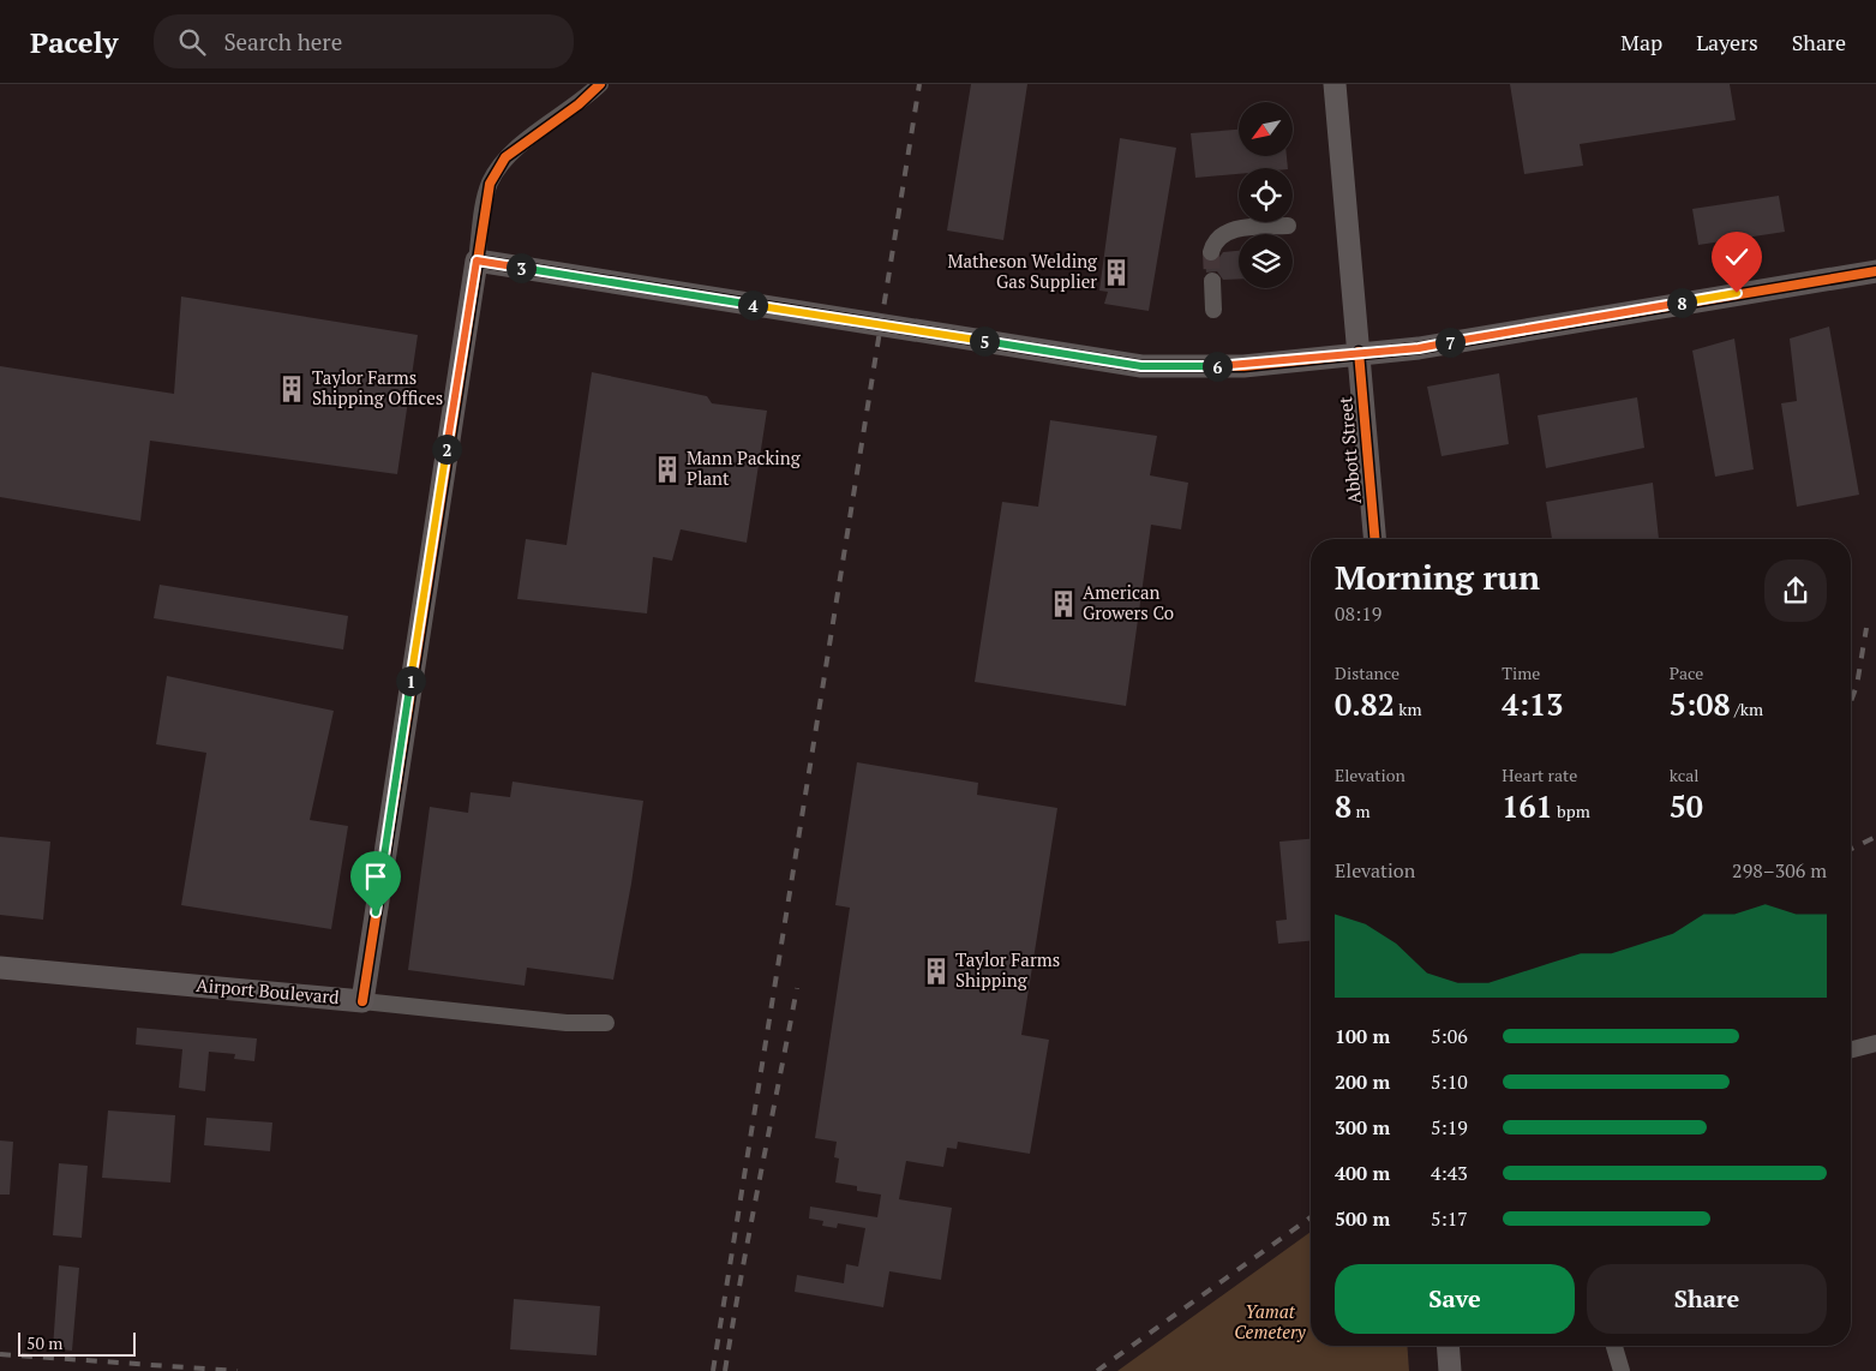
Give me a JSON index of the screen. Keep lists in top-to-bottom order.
{
  "streets": {
    "street": ["Abbott Street", "Airport Boulevard"]
  },
  "parks": ["Yamat Cemetery"],
  "places": {
    "building": [
      "Matheson Welding Gas Supplier",
      "Taylor Farms Shipping Offices",
      "Mann Packing Plant",
      "American Growers Co",
      "Taylor Farms Shipping"
    ]
  },
  "scale_bar": "50 m",
  "north": "bottom left",
  "page": {
    "header": "Pacely",
    "search": "Search here",
    "nav": ["Map", "Layers", "Share"],
    "pins": [
      "3",
      "8",
      "4",
      "5",
      "7",
      "6",
      "2",
      "1"
    ],
    "heading": ["Morning run", "08:19"],
    "stats": [
      ["Distance", "0.82 km"],
      ["Time", "4:13"],
      ["Pace", "5:08 /km"],
      ["Elevation", "8 m"],
      ["Heart rate", "161 bpm"],
      ["kcal", "50"]
    ],
    "chart": ["Elevation", "298–306 m"],
    "list": [
      {
        "name": "100 m",
        "note": "5:06"
      },
      {
        "name": "200 m",
        "note": "5:10"
      },
      {
        "name": "300 m",
        "note": "5:19"
      },
      {
        "name": "400 m",
        "note": "4:43"
      },
      {
        "name": "500 m",
        "note": "5:17"
      }
    ],
    "buttons": ["Save", "Share"],
    "scale": "50 m"
  }
}
